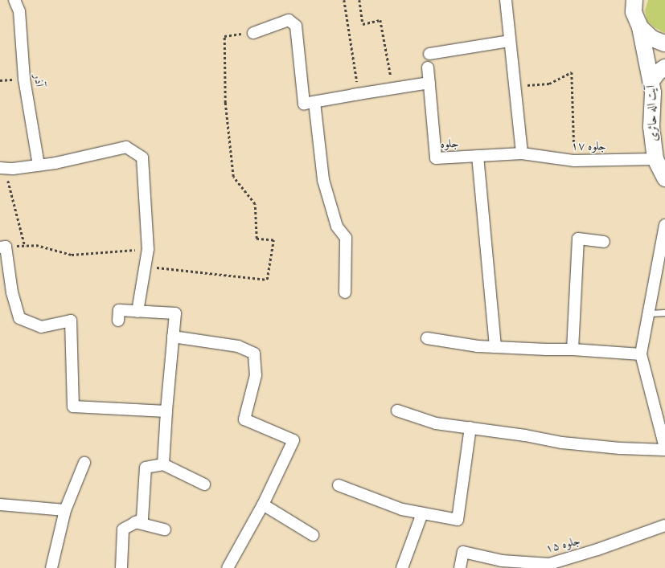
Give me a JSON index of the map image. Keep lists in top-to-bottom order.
{
  "streets": {
    "main road": ["آیت اله حائری"],
    "street": [
      "آذر",
      "جلوه",
      "جلوه ۱۷",
      "جلوه ۱۵"
    ]
  },
  "crossings": [
    ["آیت اله حائری", "جلوه ۱۷"],
    ["جلوه", "جلوه ۱۷"]
  ]
}
